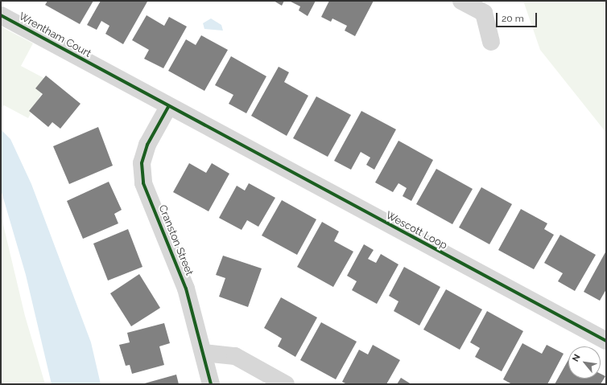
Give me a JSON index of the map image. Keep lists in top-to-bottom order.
{
  "streets": {
    "street": ["Wrentham Court", "Wescott Loop", "Cranston Street"]
  },
  "crossings": [
    ["Wrentham Court", "Wescott Loop"],
    ["Wrentham Court", "Cranston Street"],
    ["Wescott Loop", "Cranston Street"]
  ],
  "scale_bar": "20 m",
  "north": "top left"
}
